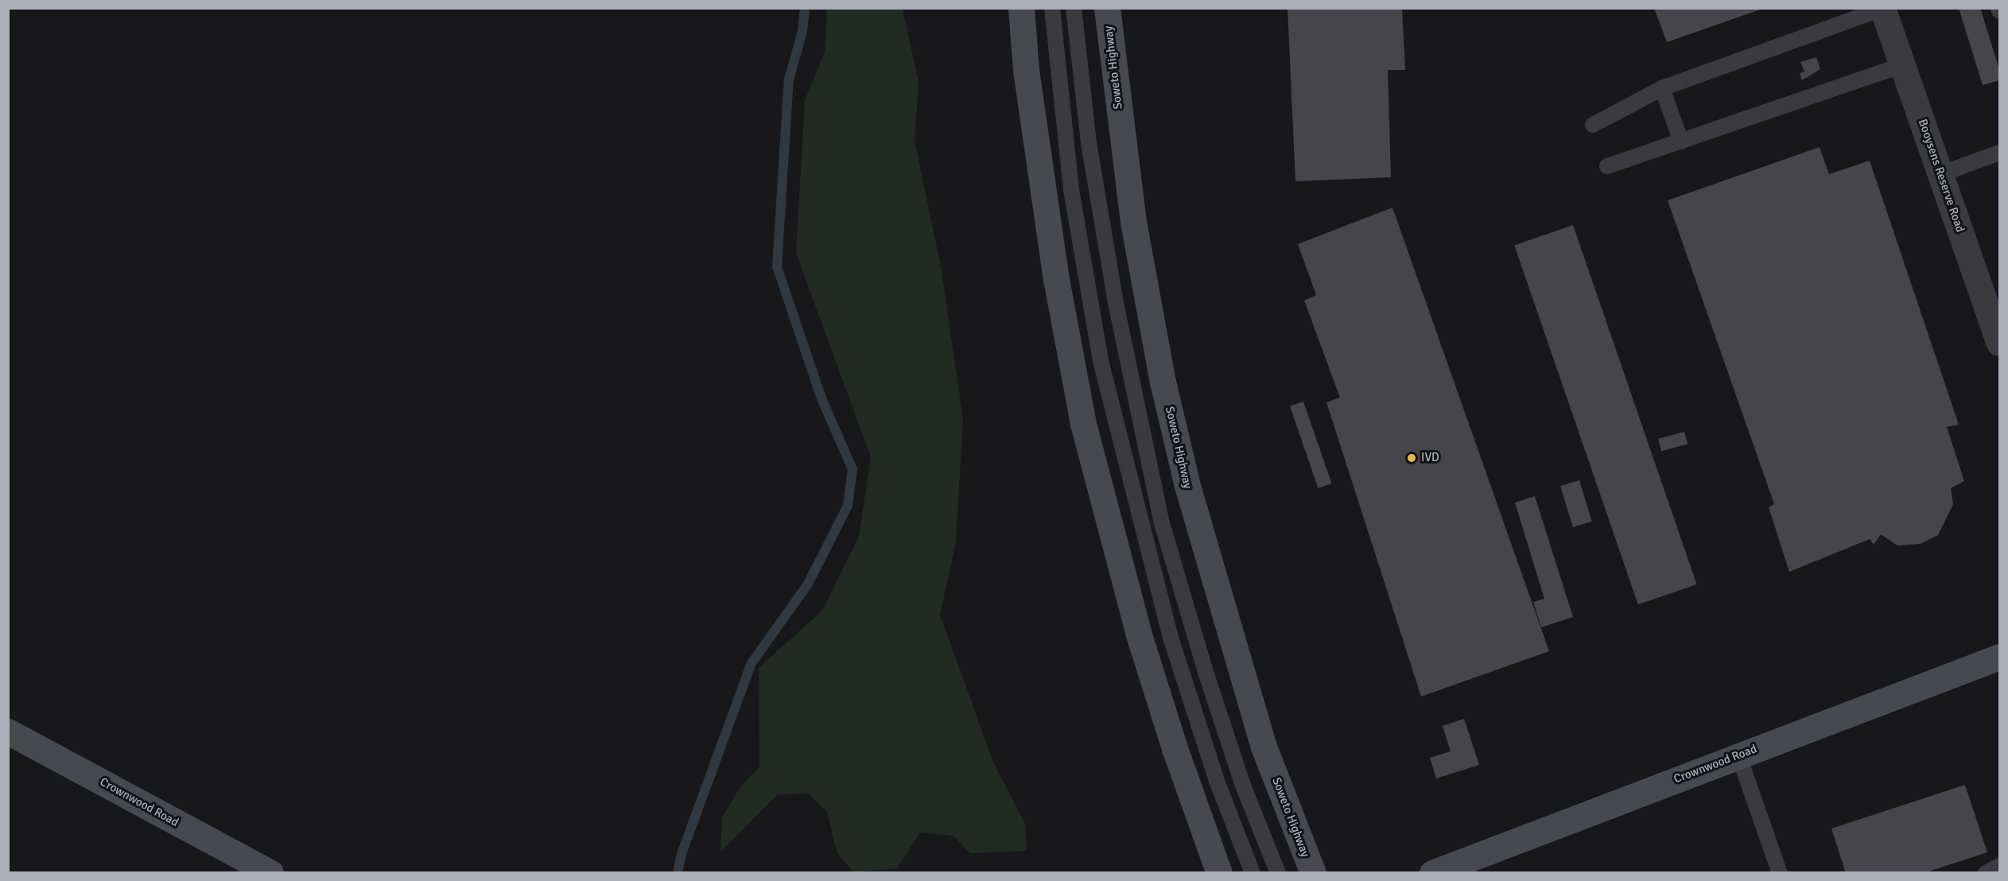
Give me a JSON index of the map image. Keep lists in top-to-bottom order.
{
  "streets": {
    "main road": ["Soweto Highway", "Crownwood Road"],
    "street": ["Booysens Reserve Road"]
  },
  "places": ["IVD"]
}
